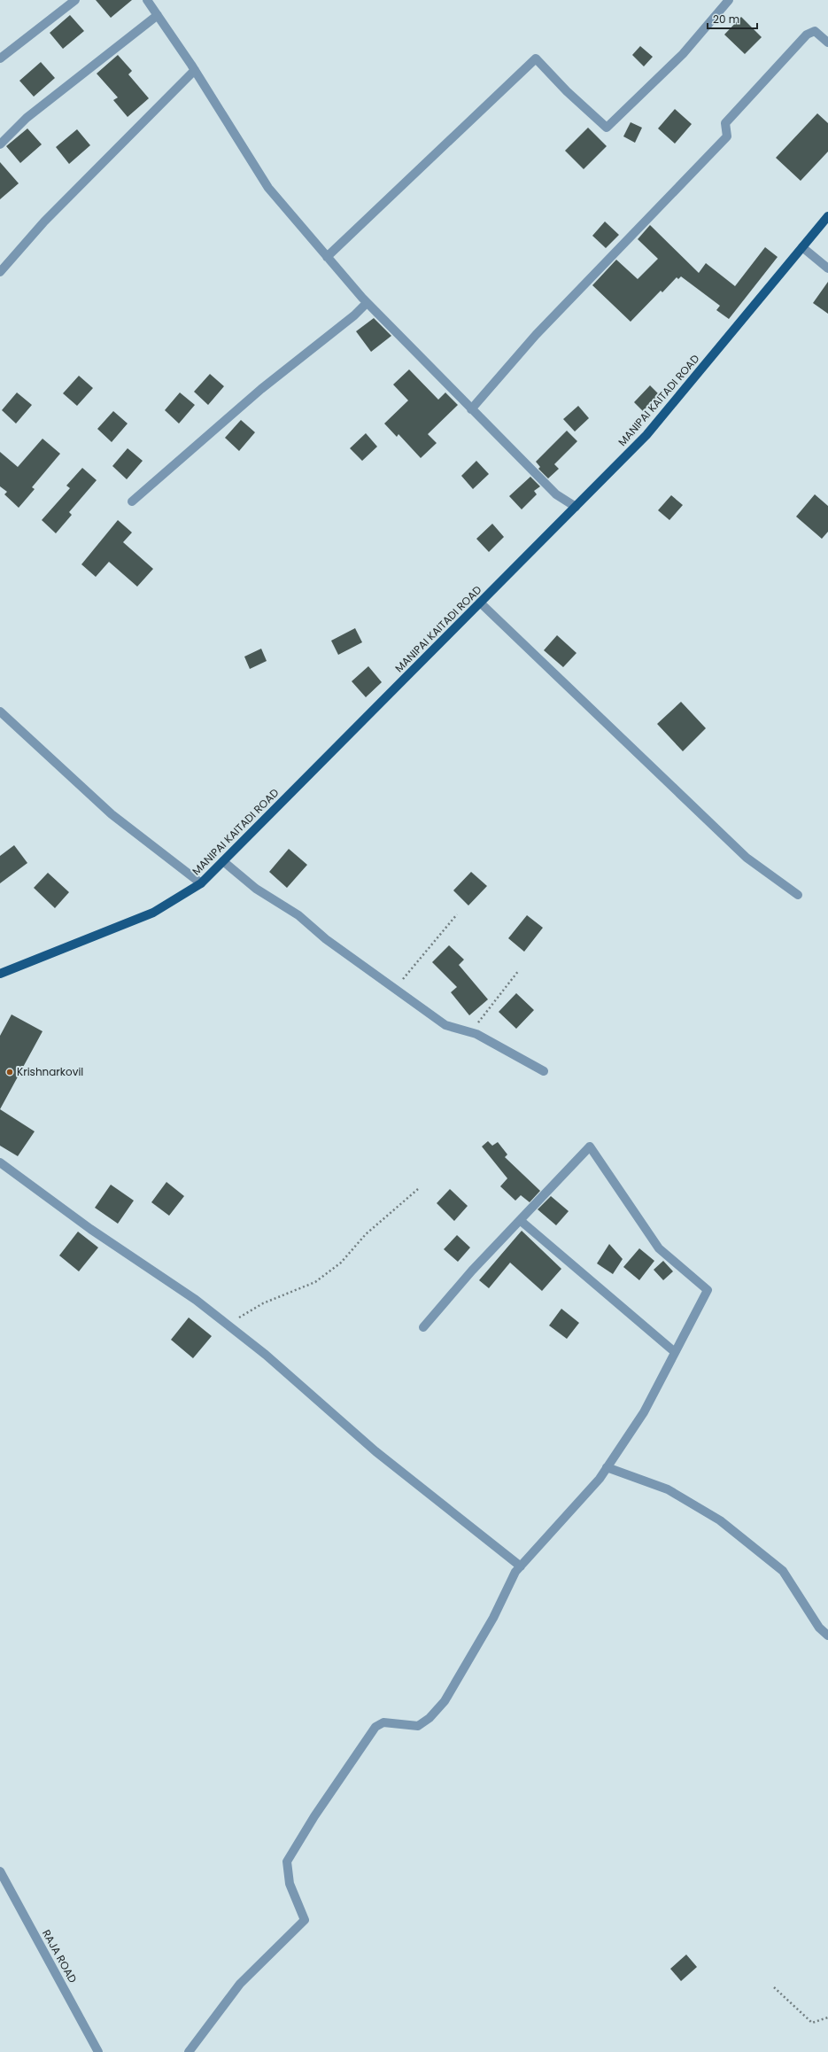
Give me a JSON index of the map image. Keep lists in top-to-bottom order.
{
  "streets": {
    "main road": ["MANIPAI KAITADI ROAD"],
    "street": ["RAJA ROAD"]
  },
  "places": ["Krishnarkovil"],
  "scale_bar": "20 m"
}
